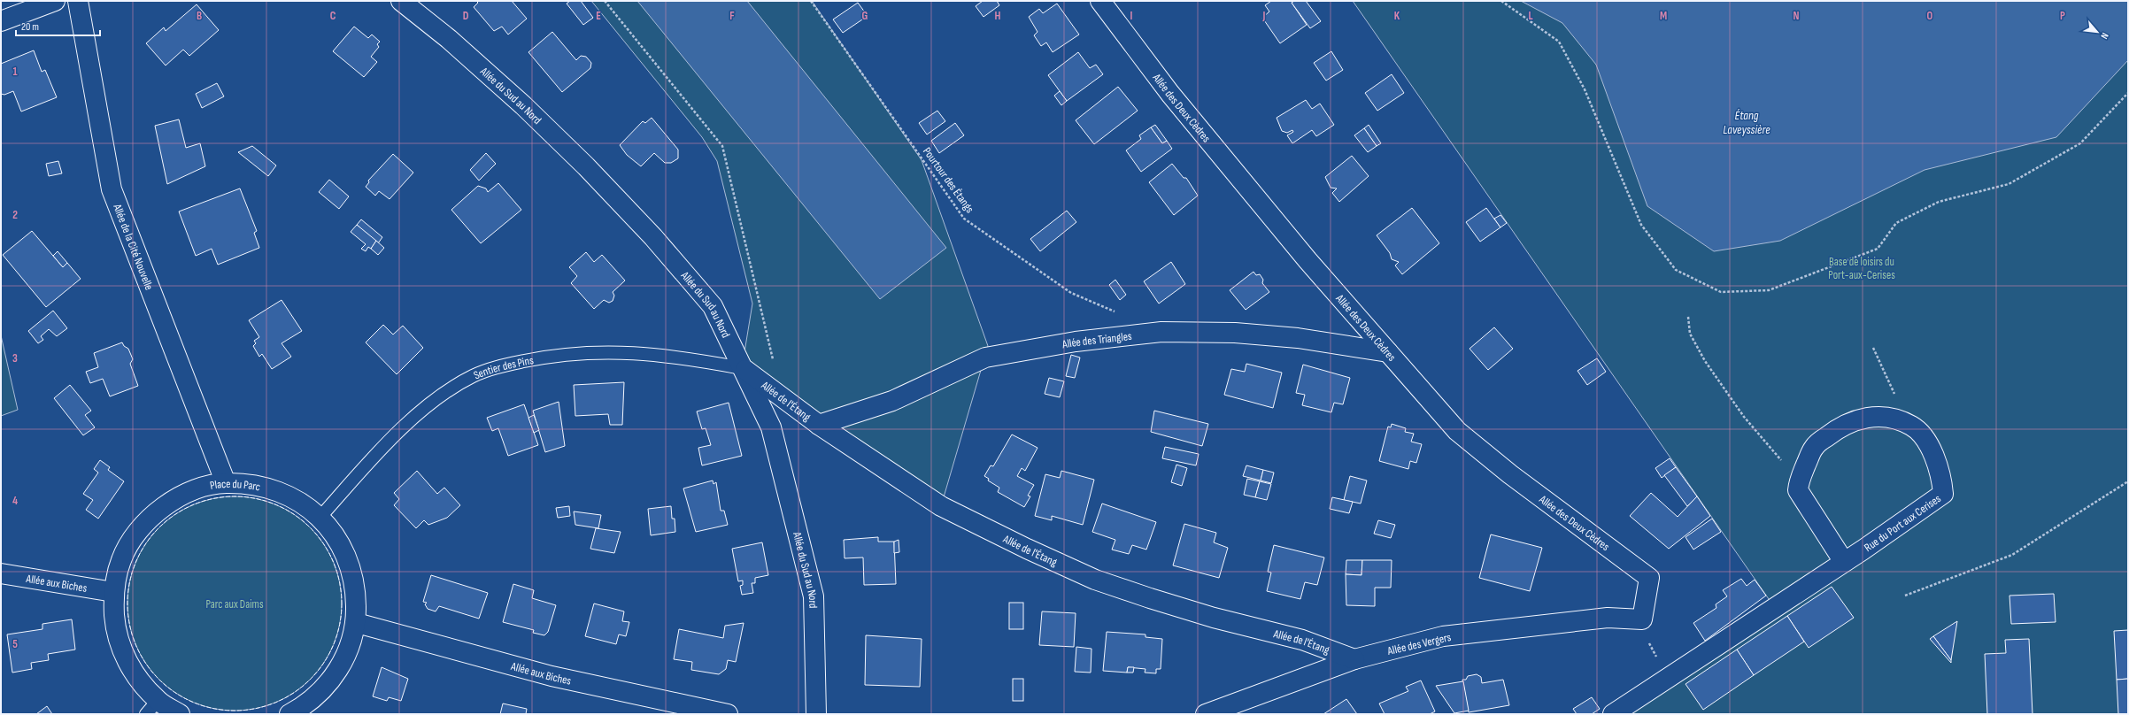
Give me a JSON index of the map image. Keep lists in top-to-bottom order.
{
  "streets": {
    "street": [
      "Allée du Sud au Nord",
      "Allée des Deux Cèdres",
      "Allée de la Cité Nouvelle",
      "Allée des Triangles",
      "Allée de l'Étang",
      "Place du Parc",
      "Rue du Port aux Cerises",
      "Allée aux Biches",
      "Allée des Vergers"
    ],
    "lane": ["Sentier des Pins"],
    "path": ["Pourtour des Étangs"]
  },
  "crossings": [
    ["Allée du Sud au Nord", "Sentier des Pins"],
    ["Allée du Sud au Nord", "Allée de l'Étang"],
    ["Allée des Deux Cèdres", "Allée des Triangles"],
    ["Allée des Deux Cèdres", "Allée des Vergers"],
    ["Allée de la Cité Nouvelle", "Place du Parc"],
    ["Allée des Triangles", "Allée de l'Étang"],
    ["Sentier des Pins", "Allée de l'Étang"],
    ["Sentier des Pins", "Place du Parc"],
    ["Allée de l'Étang", "Allée des Vergers"],
    ["Place du Parc", "Allée aux Biches"]
  ],
  "water": ["Étang Laveyssière"],
  "parks": ["Base de loisirs du Port-aux-Cerises", "Parc aux Daims"],
  "scale_bar": "20 m",
  "north": "bottom right",
  "grid": {
    "columns": [
      "B",
      "C",
      "D",
      "E",
      "F",
      "G",
      "H",
      "I",
      "J",
      "K",
      "L",
      "M",
      "N",
      "O",
      "P"
    ],
    "rows": [
      "1",
      "2",
      "3",
      "4",
      "5"
    ]
  }
}
